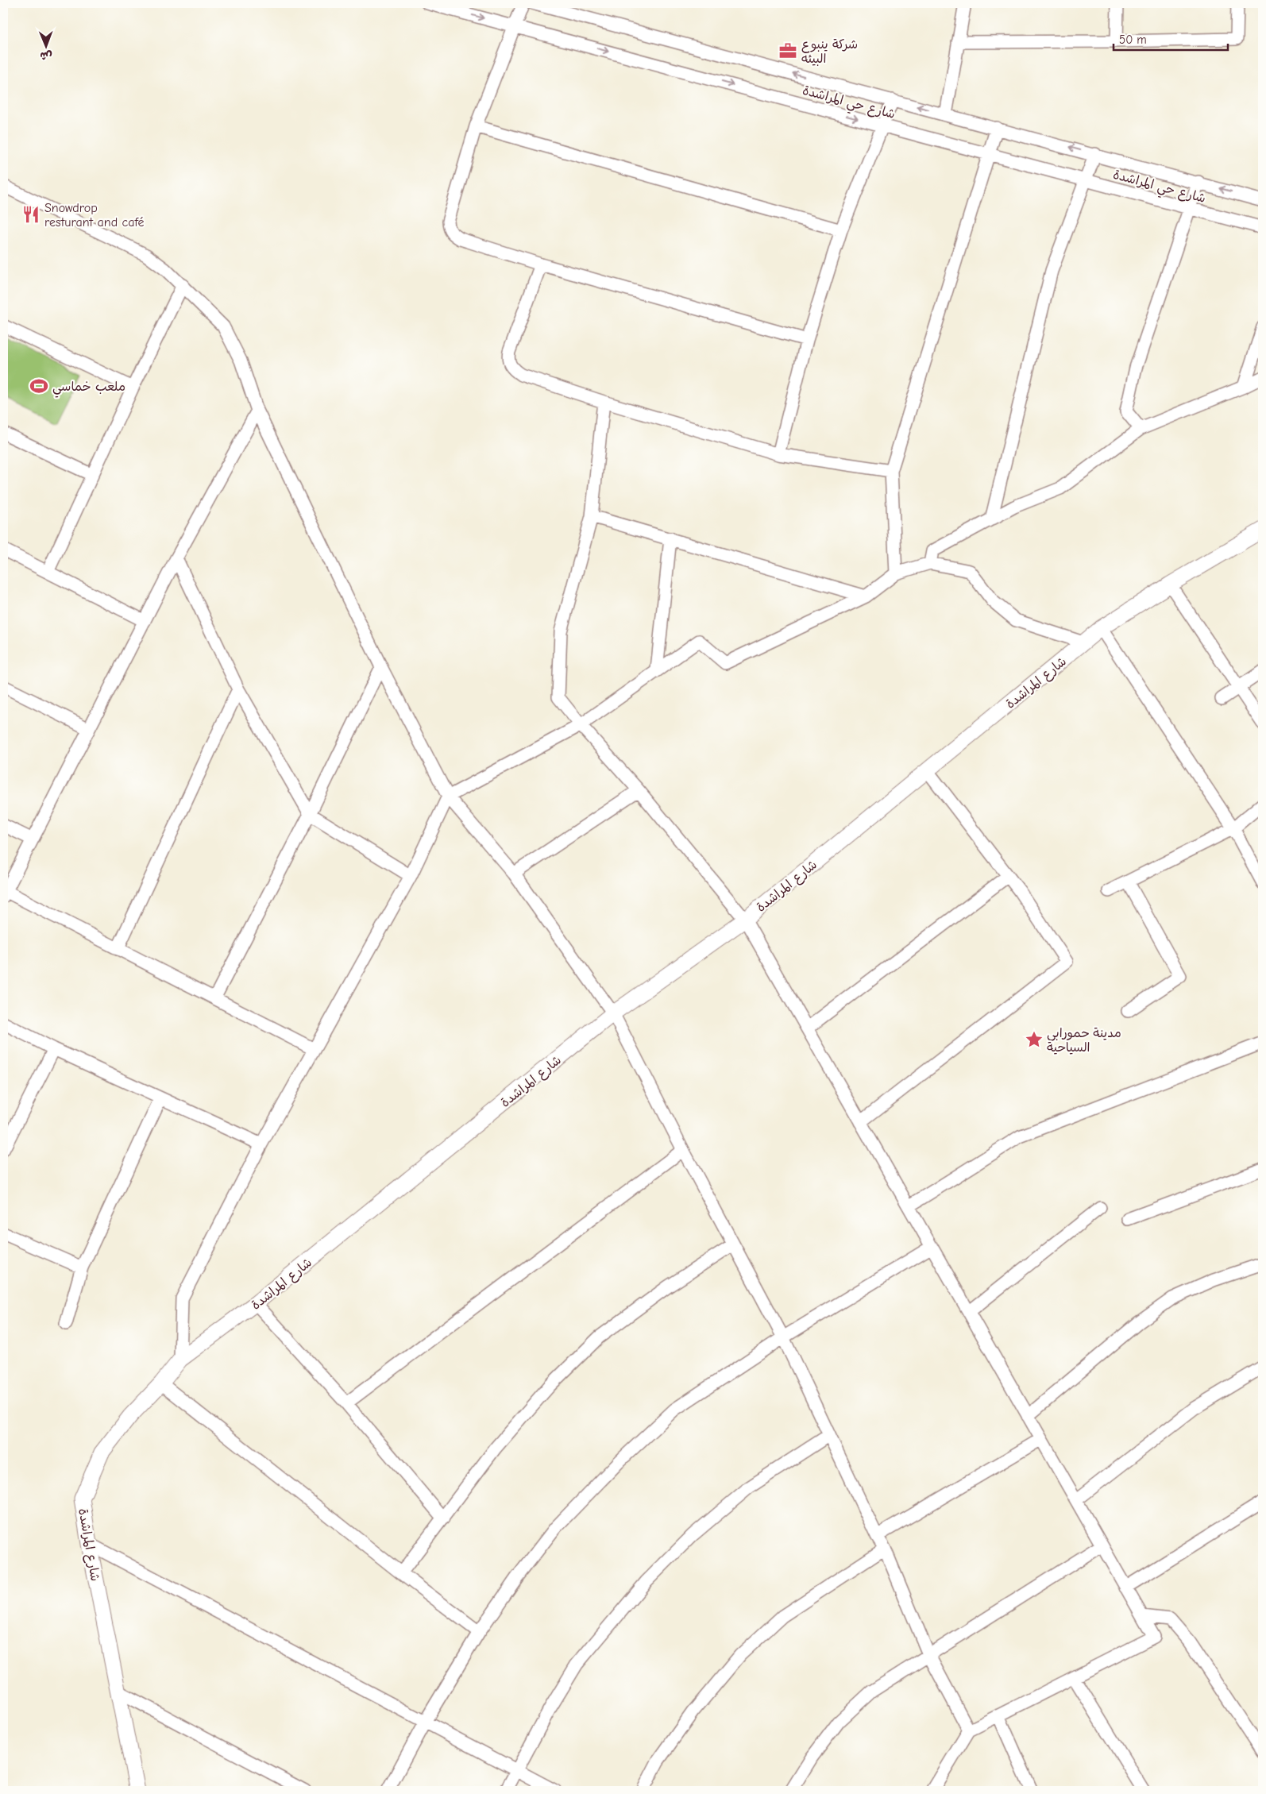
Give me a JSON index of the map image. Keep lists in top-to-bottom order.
{
  "streets": {
    "street": ["شارع حي المراشدة", "شارع المراشدة"]
  },
  "places": {
    "office": ["شركة ينبوع البيئه"],
    "restaurant": ["Snowdrop resturant and café"],
    "sports": ["ملعب خماسي"],
    "place": ["مدينة حمورابي السياحية"]
  },
  "scale_bar": "50 m",
  "north": "bottom"
}
